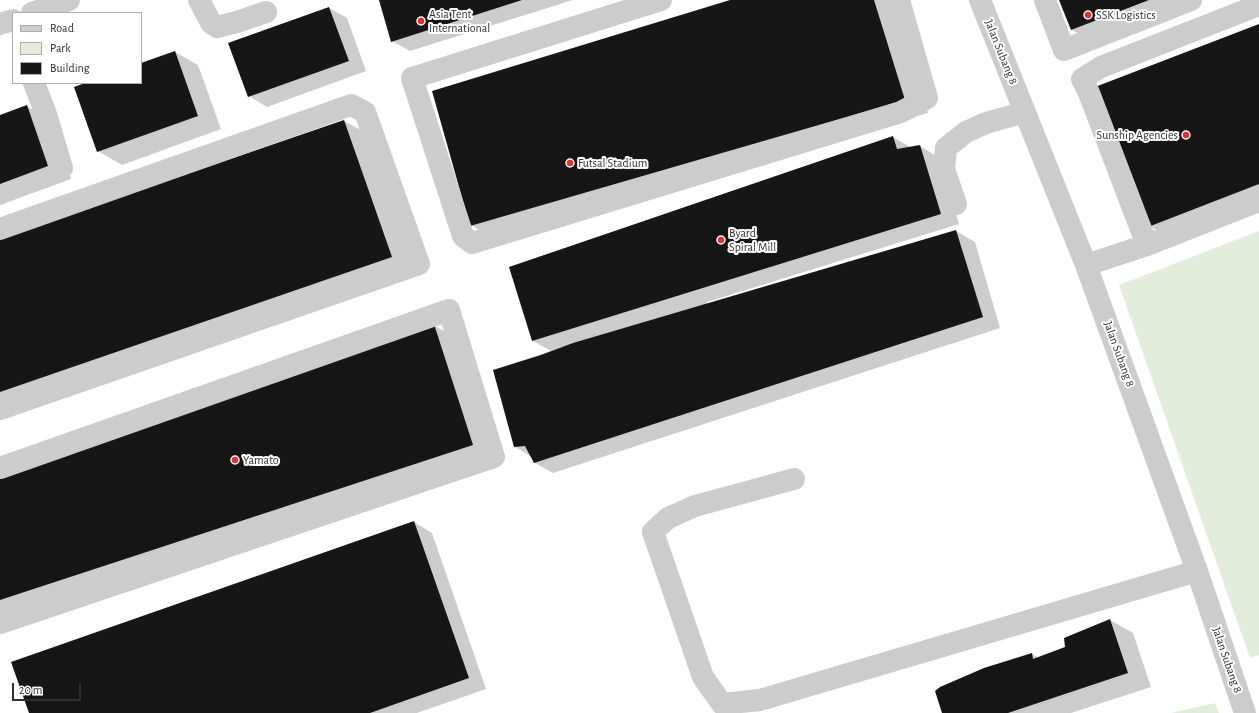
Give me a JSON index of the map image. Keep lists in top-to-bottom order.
{
  "streets": {
    "street": ["Jalan Subang 8"]
  },
  "places": [
    "SSK Logistics",
    "Asia Tent International",
    "Sunship Agencies",
    "Futsal Stadium",
    "Byard Spiral Mill",
    "Yamato"
  ],
  "legend": ["Road", "Park", "Building"],
  "scale_bar": "20 m"
}
